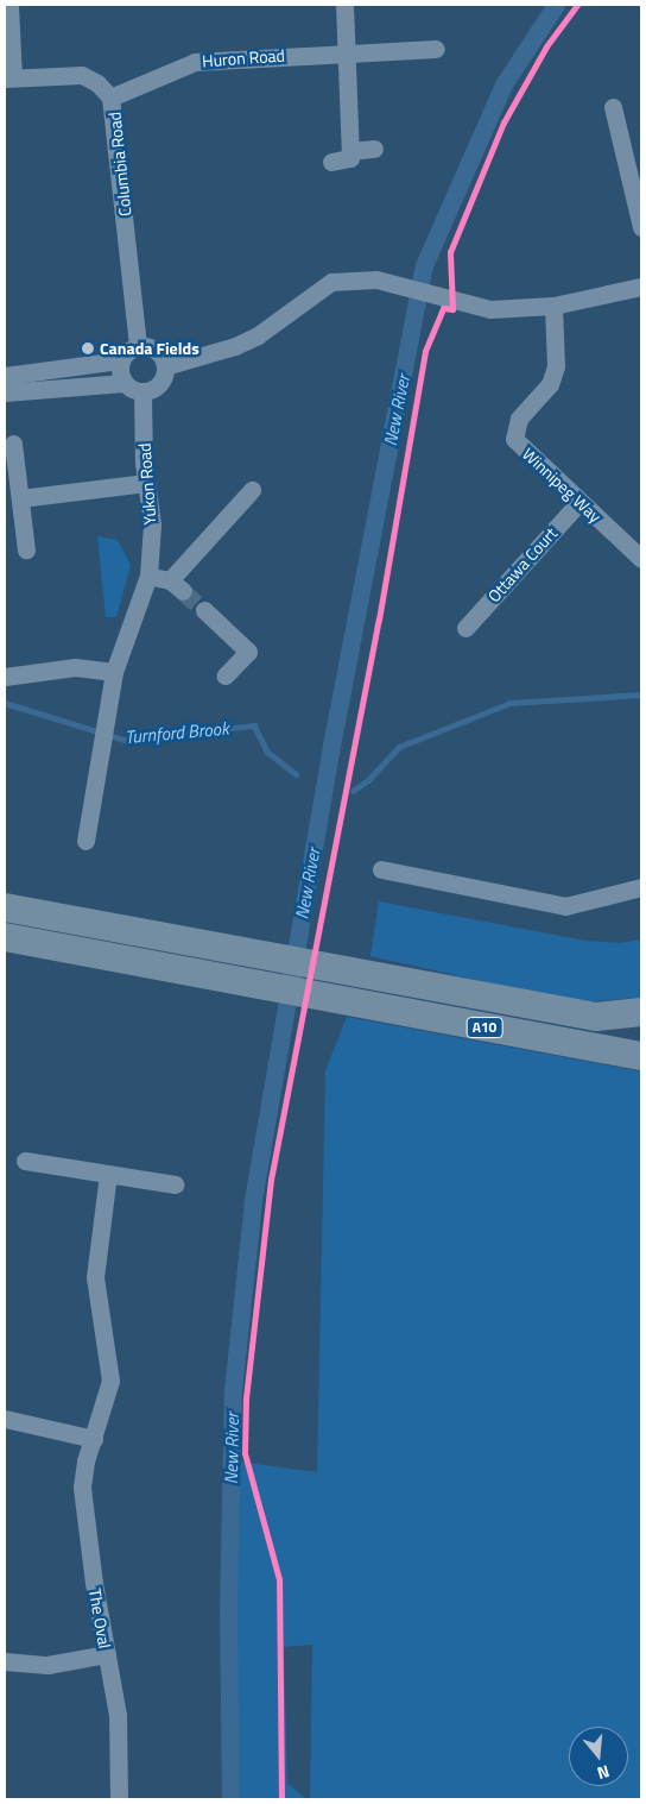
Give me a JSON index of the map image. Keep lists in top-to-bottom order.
{
  "streets": {
    "main road": ["A10"],
    "street": [
      "Huron Road",
      "Columbia Road",
      "Yukon Road",
      "Winnipeg Way",
      "Ottawa Court",
      "The Oval"
    ]
  },
  "crossings": [
    ["Huron Road", "Columbia Road"],
    ["Columbia Road", "Yukon Road"],
    ["Winnipeg Way", "Ottawa Court"]
  ],
  "water": ["New River", "Turnford Brook"],
  "places": ["Canada Fields"],
  "north": "bottom"
}
